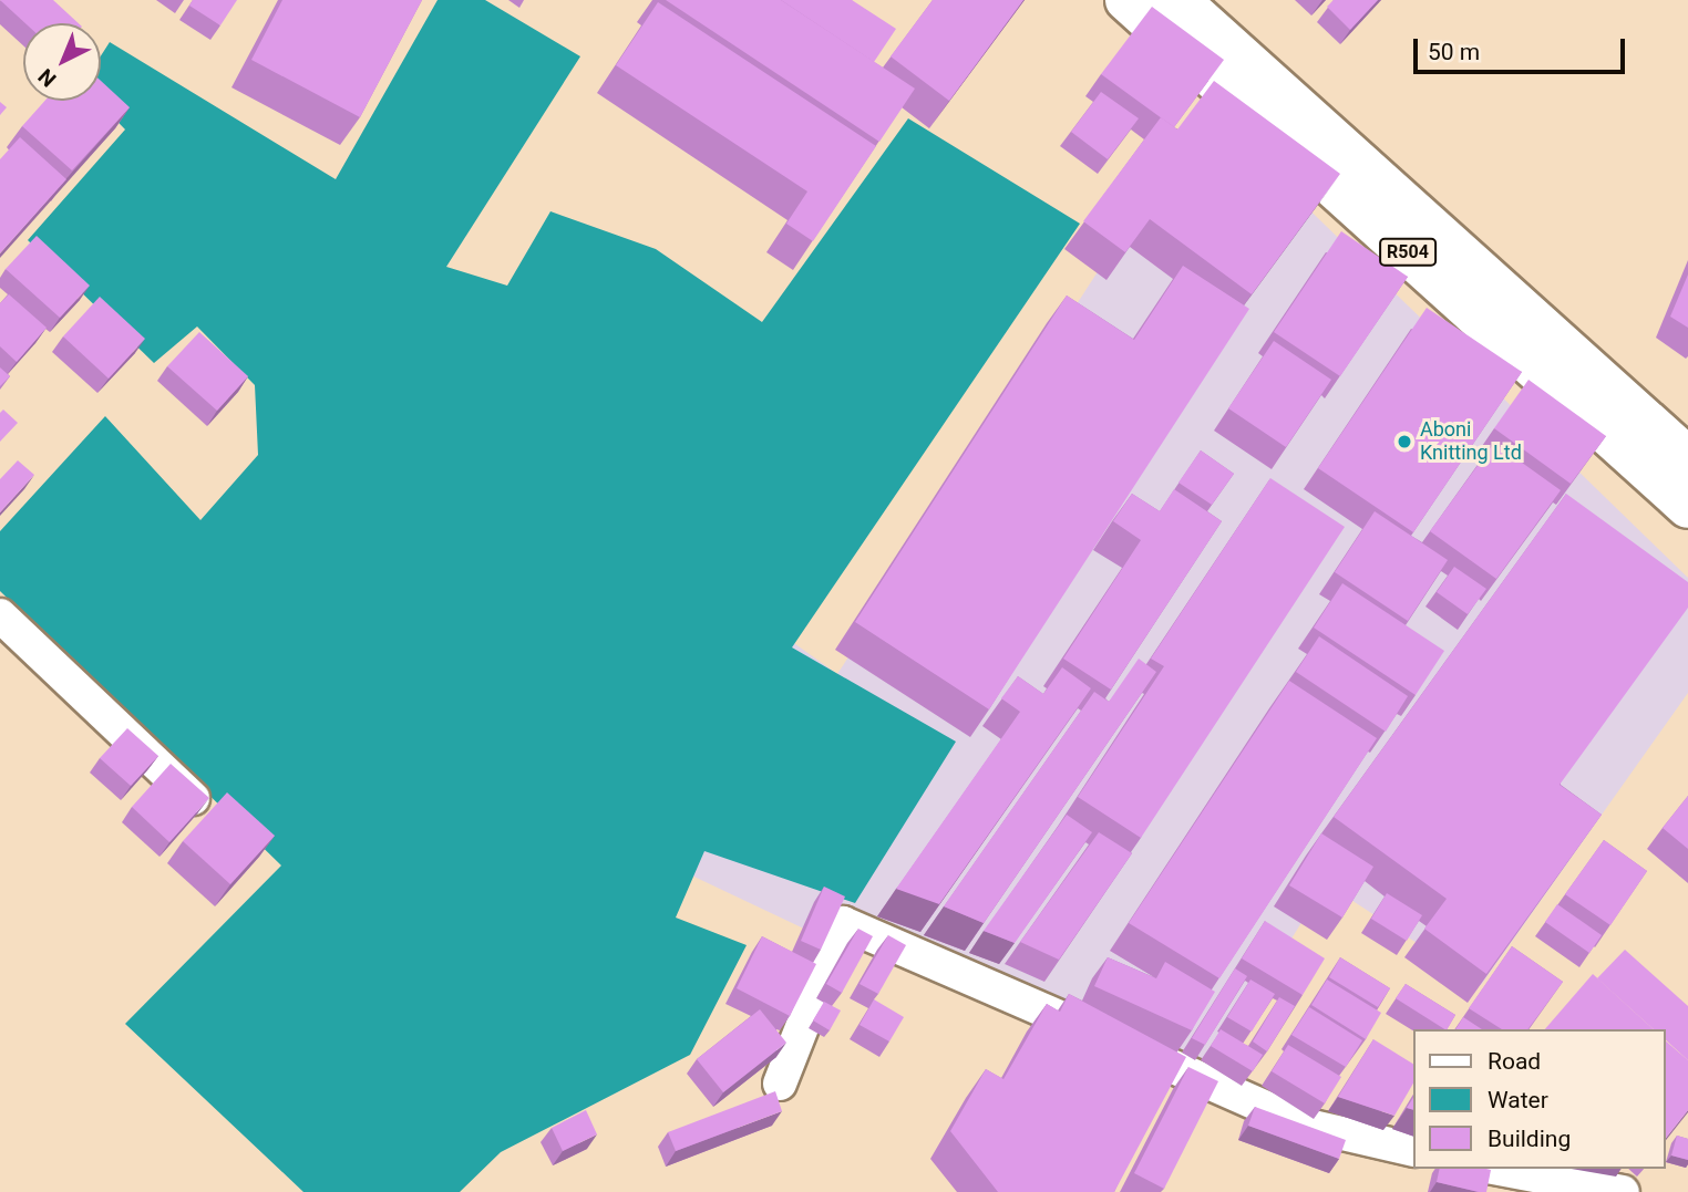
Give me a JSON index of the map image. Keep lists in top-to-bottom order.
{
  "streets": {
    "main road": ["R504"]
  },
  "places": ["Aboni Knitting Ltd"],
  "legend": ["Road", "Water", "Building"],
  "scale_bar": "50 m",
  "north": "bottom left"
}
